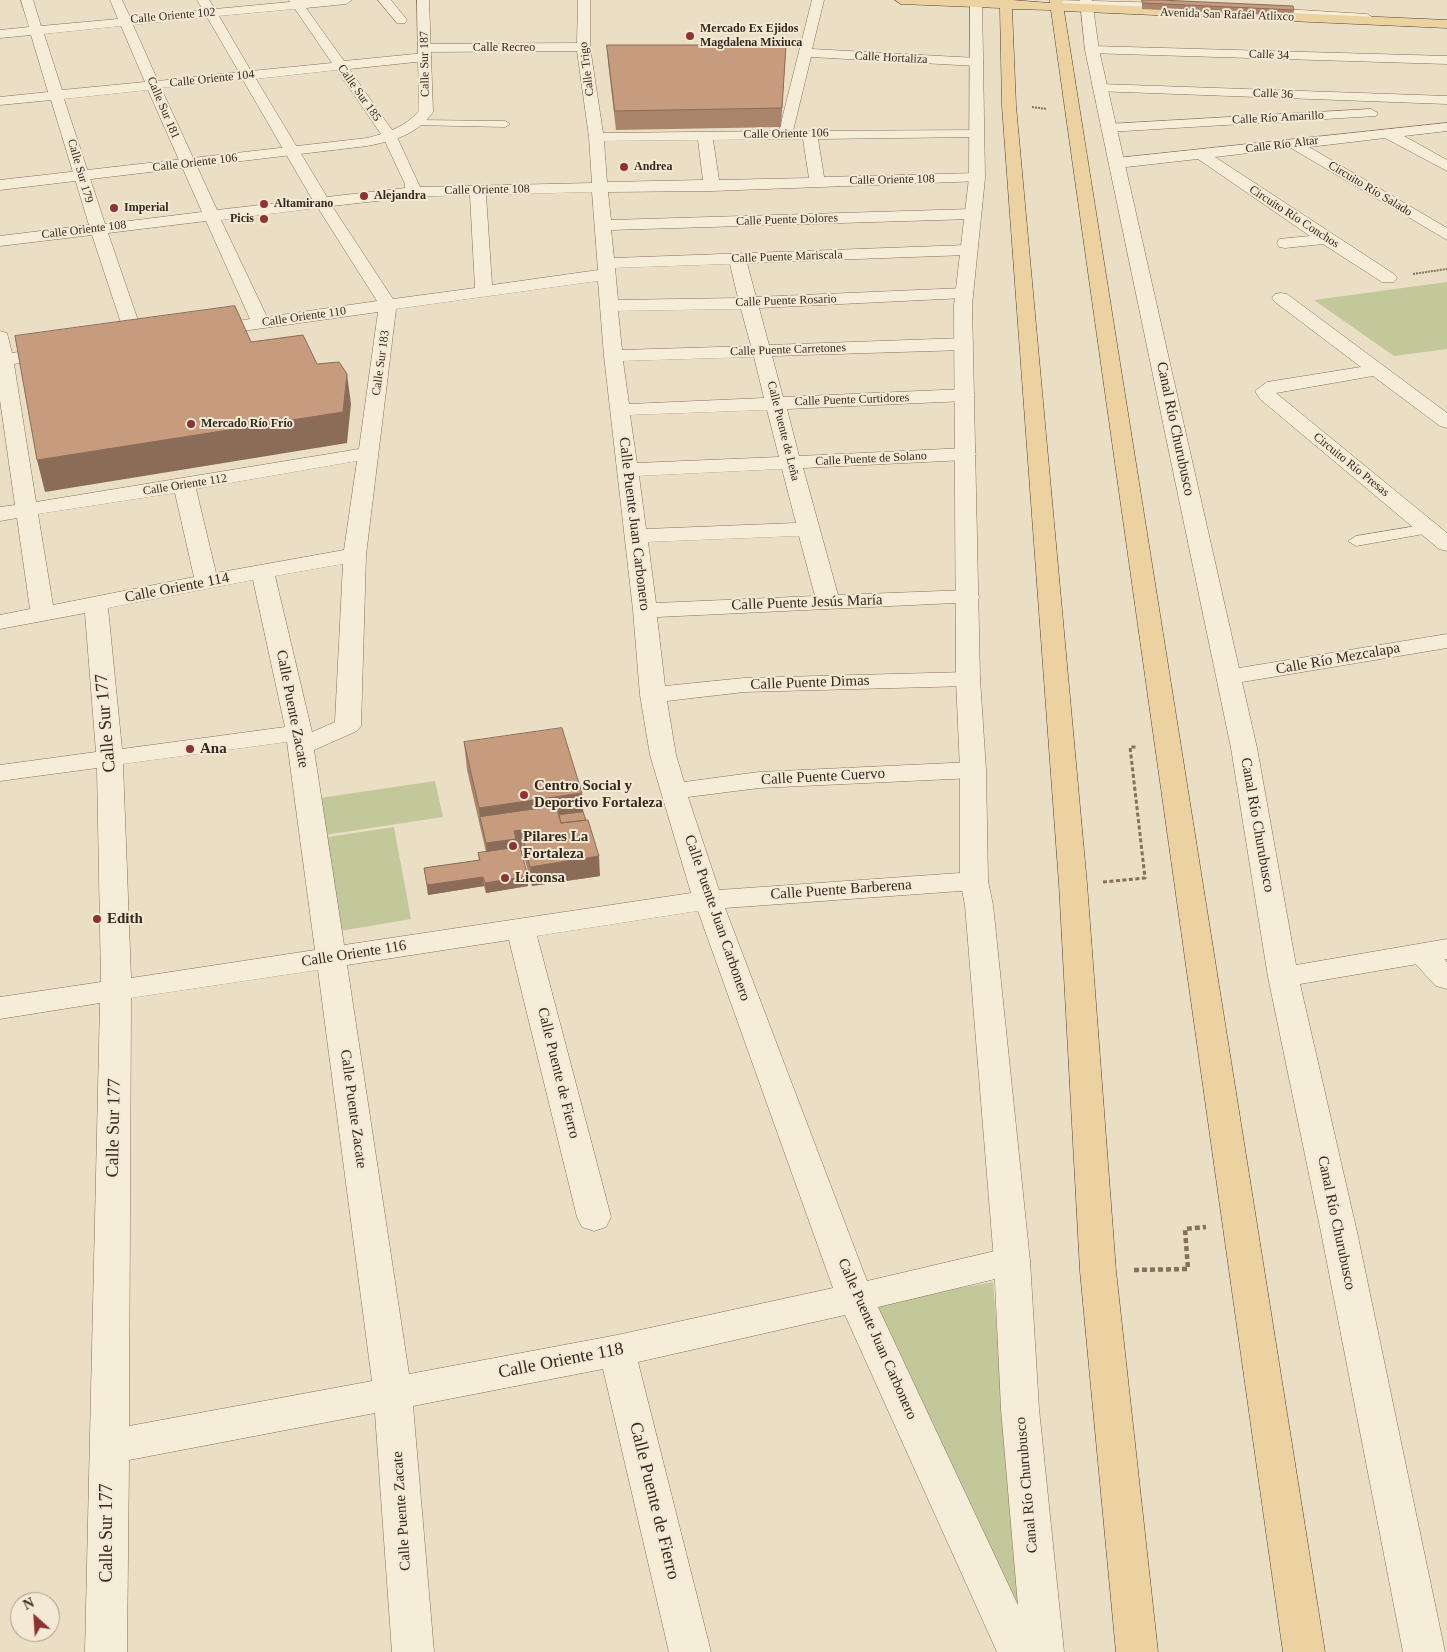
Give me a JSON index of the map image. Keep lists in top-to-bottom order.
{
  "streets": {
    "main road": ["Avenida San Rafaél Atlixco"],
    "street": [
      "Calle Oriente 102",
      "Calle Recreo",
      "Calle 34",
      "Calle Hortaliza",
      "Calle Sur 187",
      "Calle Trigo",
      "Calle Oriente 104",
      "Calle Sur 185",
      "Calle 36",
      "Calle Sur 181",
      "Calle Río Amarillo",
      "Calle Oriente 106",
      "Calle Río Altar",
      "Calle Sur 179",
      "Calle Oriente 108",
      "Circuito Río Salado",
      "Circuito Río Conchos",
      "Calle Puente Dolores",
      "Calle Puente Mariscala",
      "Calle Puente Rosario",
      "Calle Oriente 110",
      "Calle Puente Carretones",
      "Calle Sur 183",
      "Calle Puente Curtidores",
      "Canal Río Churubusco",
      "Calle Puente de Leña",
      "Calle Puente de Solano",
      "Circuito Río Presas",
      "Calle Oriente 112",
      "Calle Puente Juan Carbonero",
      "Calle Oriente 114",
      "Calle Puente Jesús María",
      "Calle Río Mezcalapa",
      "Calle Puente Dimas",
      "Calle Puente Zacate",
      "Calle Sur 177",
      "Calle Puente Cuervo",
      "Calle Puente Barberena",
      "Calle Oriente 116",
      "Calle Puente de Fierro",
      "Calle Oriente 118"
    ]
  },
  "crossings": [
    ["Avenida San Rafaél Atlixco", "Canal Río Churubusco"],
    ["Calle Oriente 102", "Calle Sur 185"],
    ["Calle Oriente 102", "Calle Sur 181"],
    ["Calle Oriente 102", "Calle Sur 179"],
    ["Calle Recreo", "Calle Sur 187"],
    ["Calle Recreo", "Calle Trigo"],
    ["Calle Recreo", "Calle Oriente 104"],
    ["Calle 34", "Canal Río Churubusco"],
    ["Calle Hortaliza", "Canal Río Churubusco"],
    ["Calle Sur 187", "Calle Oriente 104"],
    ["Calle Trigo", "Calle Oriente 106"],
    ["Calle Trigo", "Calle Puente Juan Carbonero"],
    ["Calle Oriente 104", "Calle Sur 185"],
    ["Calle Oriente 104", "Calle Sur 181"],
    ["Calle Oriente 104", "Calle Sur 179"],
    ["Calle Sur 185", "Calle Oriente 106"],
    ["Calle Sur 185", "Calle Oriente 108"],
    ["Calle 36", "Canal Río Churubusco"],
    ["Calle Sur 181", "Calle Oriente 106"],
    ["Calle Sur 181", "Calle Oriente 108"],
    ["Calle Sur 181", "Calle Oriente 110"],
    ["Calle Río Amarillo", "Canal Río Churubusco"],
    ["Calle Oriente 106", "Calle Sur 179"],
    ["Calle Oriente 106", "Canal Río Churubusco"],
    ["Calle Oriente 106", "Calle Puente Juan Carbonero"],
    ["Calle Río Altar", "Circuito Río Salado"],
    ["Calle Río Altar", "Circuito Río Conchos"],
    ["Calle Río Altar", "Canal Río Churubusco"],
    ["Calle Sur 179", "Calle Oriente 108"],
    ["Calle Oriente 108", "Canal Río Churubusco"],
    ["Calle Oriente 108", "Calle Puente Juan Carbonero"],
    ["Calle Puente Dolores", "Canal Río Churubusco"],
    ["Calle Puente Dolores", "Calle Puente Juan Carbonero"],
    ["Calle Puente Mariscala", "Calle Oriente 110"],
    ["Calle Puente Mariscala", "Canal Río Churubusco"],
    ["Calle Puente Mariscala", "Calle Puente de Leña"],
    ["Calle Puente Mariscala", "Calle Puente Juan Carbonero"],
    ["Calle Puente Rosario", "Canal Río Churubusco"],
    ["Calle Puente Rosario", "Calle Puente de Leña"],
    ["Calle Puente Rosario", "Calle Puente Juan Carbonero"],
    ["Calle Oriente 110", "Calle Sur 183"],
    ["Calle Oriente 110", "Calle Puente Juan Carbonero"],
    ["Calle Puente Carretones", "Canal Río Churubusco"],
    ["Calle Puente Carretones", "Calle Puente de Leña"],
    ["Calle Puente Carretones", "Calle Puente Juan Carbonero"],
    ["Calle Sur 183", "Calle Oriente 112"],
    ["Calle Sur 183", "Calle Oriente 114"],
    ["Calle Sur 183", "Calle Puente Zacate"],
    ["Calle Puente Curtidores", "Canal Río Churubusco"],
    ["Calle Puente Curtidores", "Calle Puente de Leña"],
    ["Calle Puente Curtidores", "Calle Puente Juan Carbonero"],
    ["Canal Río Churubusco", "Calle Puente de Solano"],
    ["Canal Río Churubusco", "Calle Puente Jesús María"],
    ["Canal Río Churubusco", "Calle Río Mezcalapa"],
    ["Canal Río Churubusco", "Calle Puente Dimas"],
    ["Canal Río Churubusco", "Calle Puente Cuervo"],
    ["Canal Río Churubusco", "Calle Puente Barberena"],
    ["Canal Río Churubusco", "Calle Oriente 118"],
    ["Calle Puente de Leña", "Calle Puente de Solano"],
    ["Calle Puente de Leña", "Calle Puente Jesús María"],
    ["Calle Puente de Solano", "Calle Puente Juan Carbonero"],
    ["Calle Puente Juan Carbonero", "Calle Puente Jesús María"],
    ["Calle Puente Juan Carbonero", "Calle Puente Dimas"],
    ["Calle Puente Juan Carbonero", "Calle Puente Cuervo"],
    ["Calle Puente Juan Carbonero", "Calle Puente Barberena"],
    ["Calle Puente Juan Carbonero", "Calle Oriente 116"],
    ["Calle Puente Juan Carbonero", "Calle Oriente 118"],
    ["Calle Oriente 114", "Calle Puente Zacate"],
    ["Calle Oriente 114", "Calle Sur 177"],
    ["Calle Puente Zacate", "Calle Oriente 116"],
    ["Calle Puente Zacate", "Calle Oriente 118"],
    ["Calle Sur 177", "Calle Oriente 116"],
    ["Calle Sur 177", "Calle Oriente 118"],
    ["Calle Puente Barberena", "Calle Oriente 116"],
    ["Calle Oriente 116", "Calle Puente de Fierro"],
    ["Calle Puente de Fierro", "Calle Oriente 118"]
  ],
  "places": [
    "Mercado Ex Ejidos Magdalena Mixiuca",
    "Andrea",
    "Alejandra",
    "Altamirano",
    "Imperial",
    "Picis",
    "Mercado Río Frío",
    "Ana",
    "Centro Social y Deportivo Fortaleza",
    "Pilares La Fortaleza",
    "Liconsa",
    "Edith"
  ],
  "north": "top left"
}
